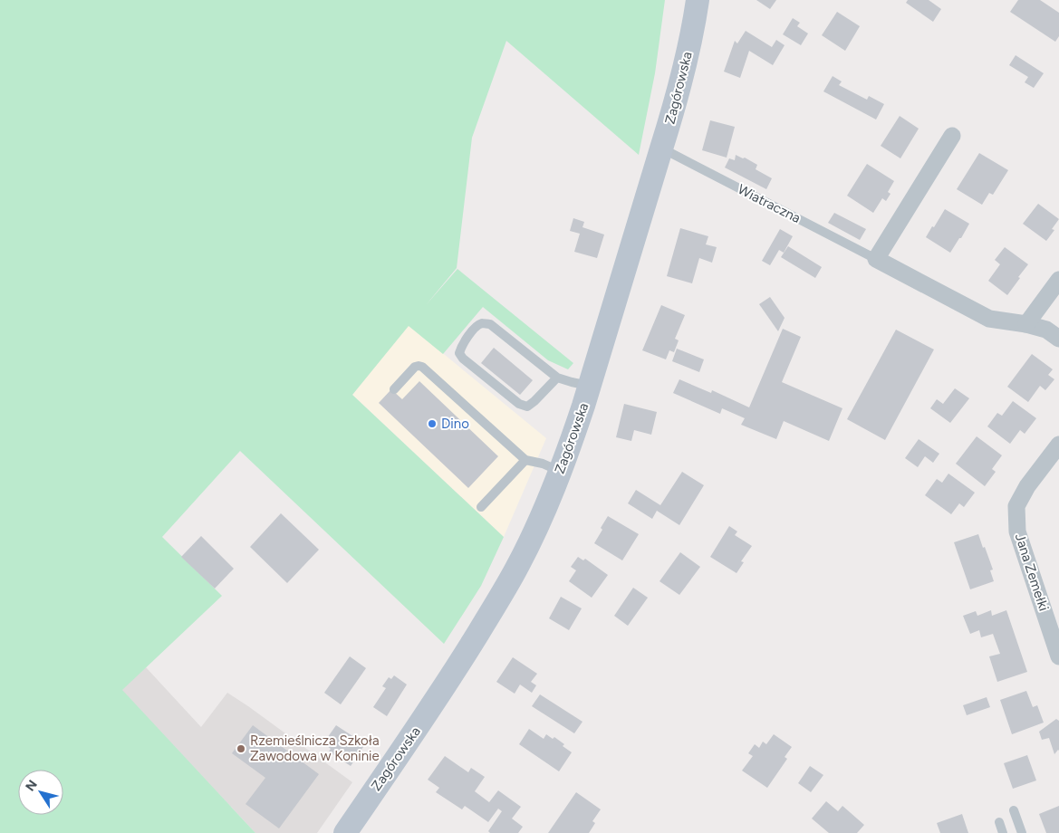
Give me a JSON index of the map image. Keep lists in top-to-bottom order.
{
  "streets": {
    "street": ["Zagórowska", "Wiatraczna", "Jana Zemełki"]
  },
  "crossings": [
    ["Zagórowska", "Wiatraczna"]
  ],
  "places": ["Dino", "Rzemieślnicza Szkoła Zawodowa w Koninie"],
  "north": "top left"
}
